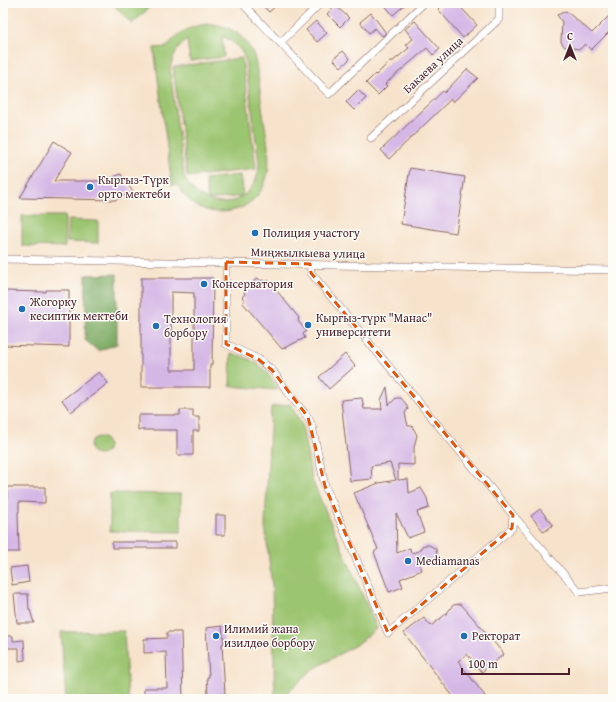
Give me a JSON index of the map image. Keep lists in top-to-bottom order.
{
  "streets": {
    "street": ["Бакаева улица", "Миңжылкыева улица"]
  },
  "places": [
    "Кыргыз-Түрк орто мектеби",
    "Полиция участогу",
    "Консерватория",
    "Жогорку кесиптик мектеби",
    "Кыргыз-түрк \"Манас\" университети",
    "Технология борбору",
    "Mediamanas",
    "Илимий жана изилдөө борбору",
    "Ректорат"
  ],
  "scale_bar": "100 m",
  "north": "top"
}
